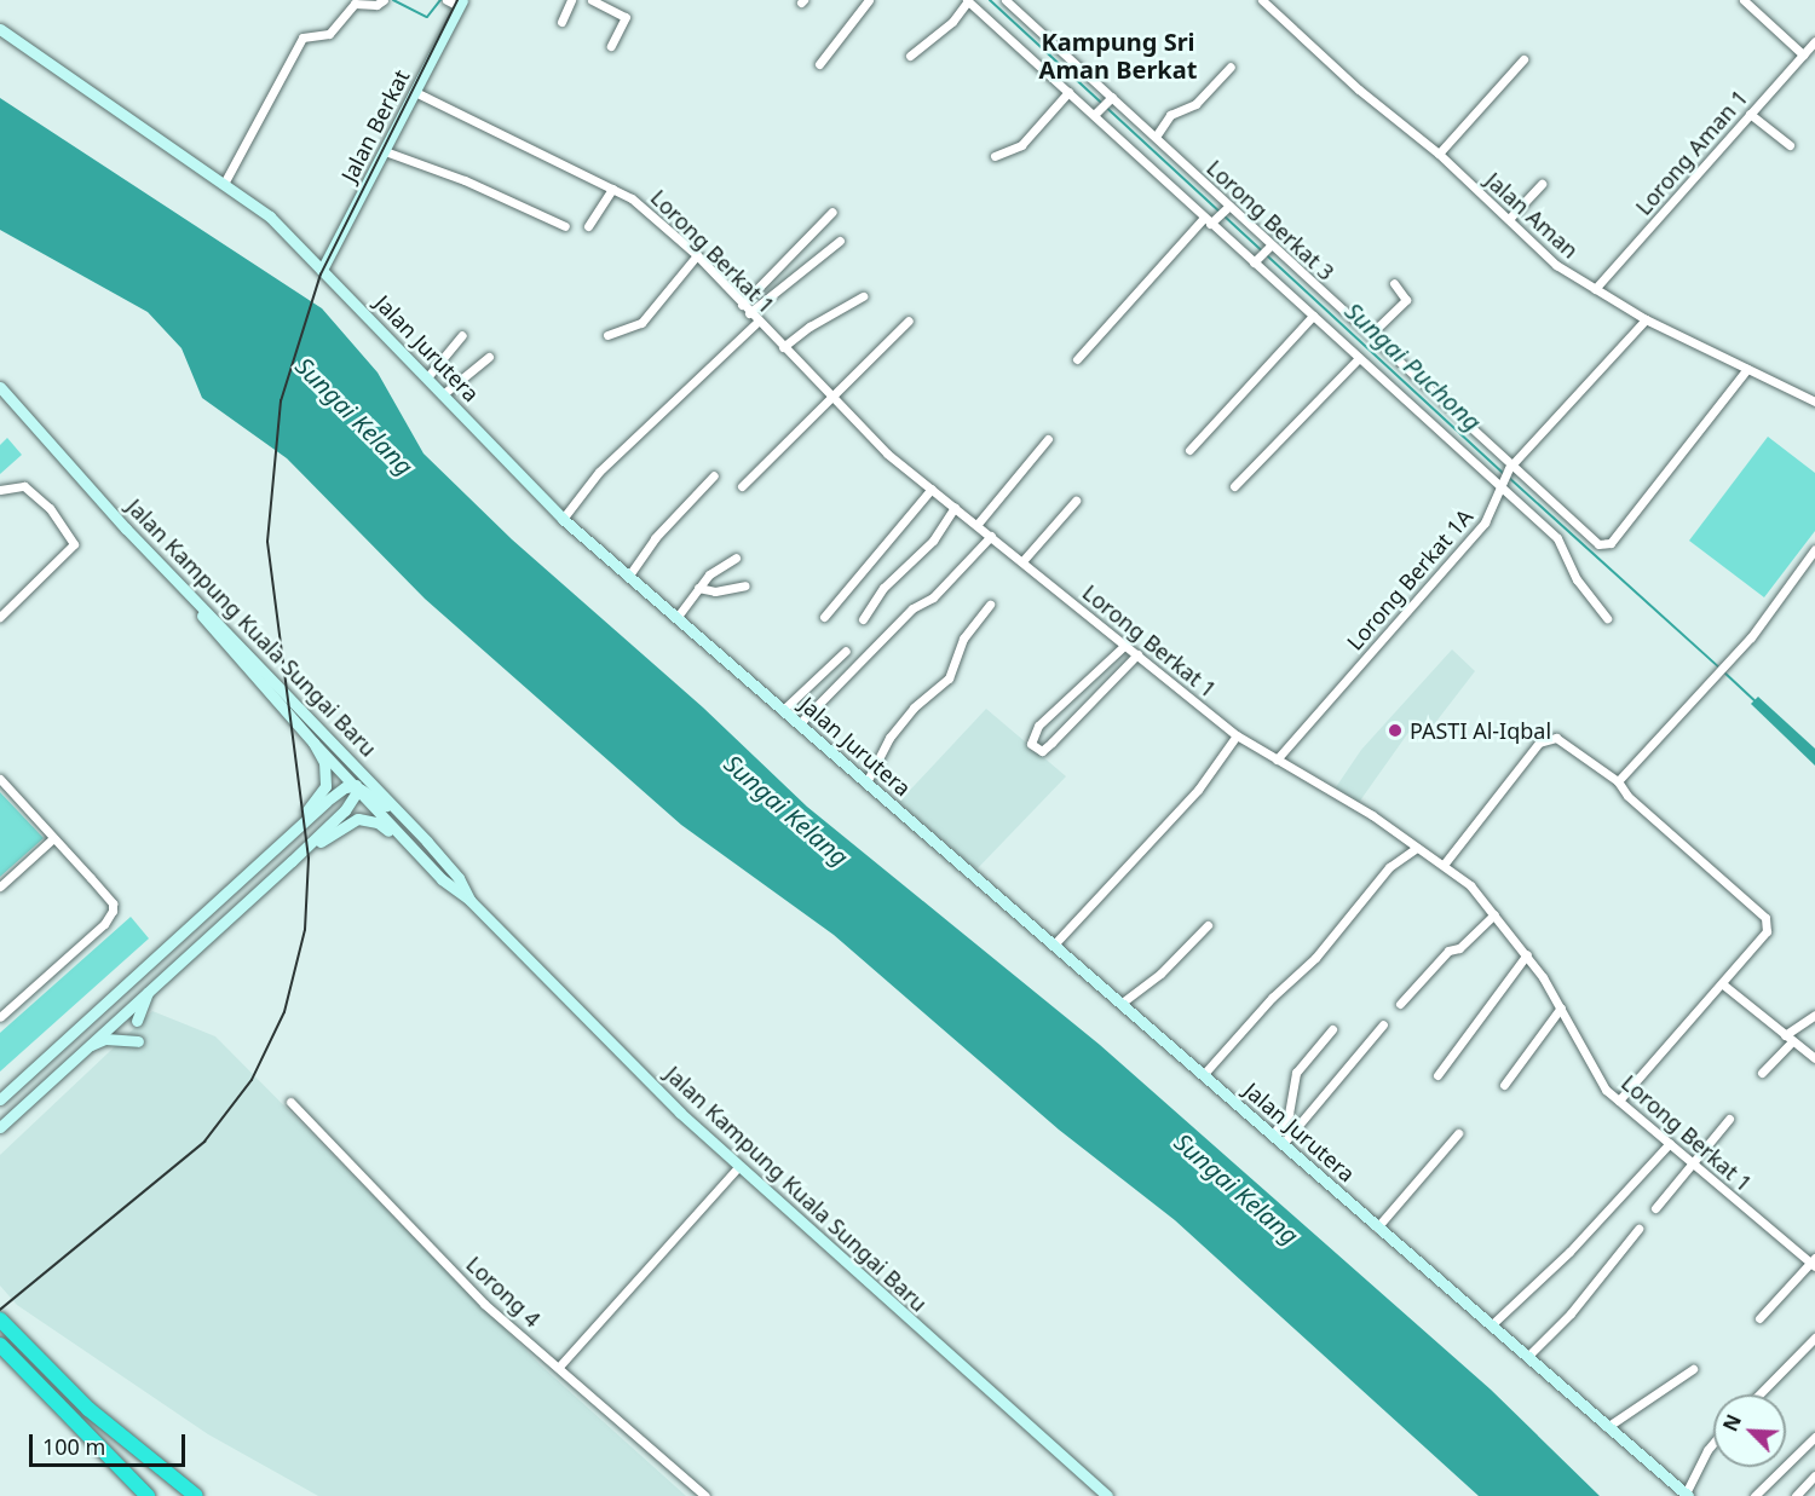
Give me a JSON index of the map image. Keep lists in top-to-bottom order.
{
  "streets": {
    "street": [
      "Jalan Berkat",
      "Lorong Aman 1",
      "Jalan Aman",
      "Lorong Berkat 3",
      "Lorong Berkat 1",
      "Jalan Jurutera",
      "Lorong Berkat 1A",
      "Jalan Kampung Kuala Sungai Baru",
      "Lorong 4"
    ]
  },
  "crossings": [
    ["Jalan Berkat", "Lorong Berkat 1"],
    ["Jalan Berkat", "Jalan Jurutera"],
    ["Lorong Aman 1", "Jalan Aman"],
    ["Jalan Aman", "Lorong Berkat 3"],
    ["Jalan Aman", "Lorong Berkat 1A"],
    ["Lorong Berkat 3", "Lorong Berkat 1A"],
    ["Lorong Berkat 1", "Lorong Berkat 1A"]
  ],
  "districts": ["Kampung Sri Aman Berkat"],
  "water": ["Sungai Puchong", "Sungai Kelang"],
  "places": ["PASTI Al-Iqbal"],
  "scale_bar": "100 m",
  "north": "top left"
}
